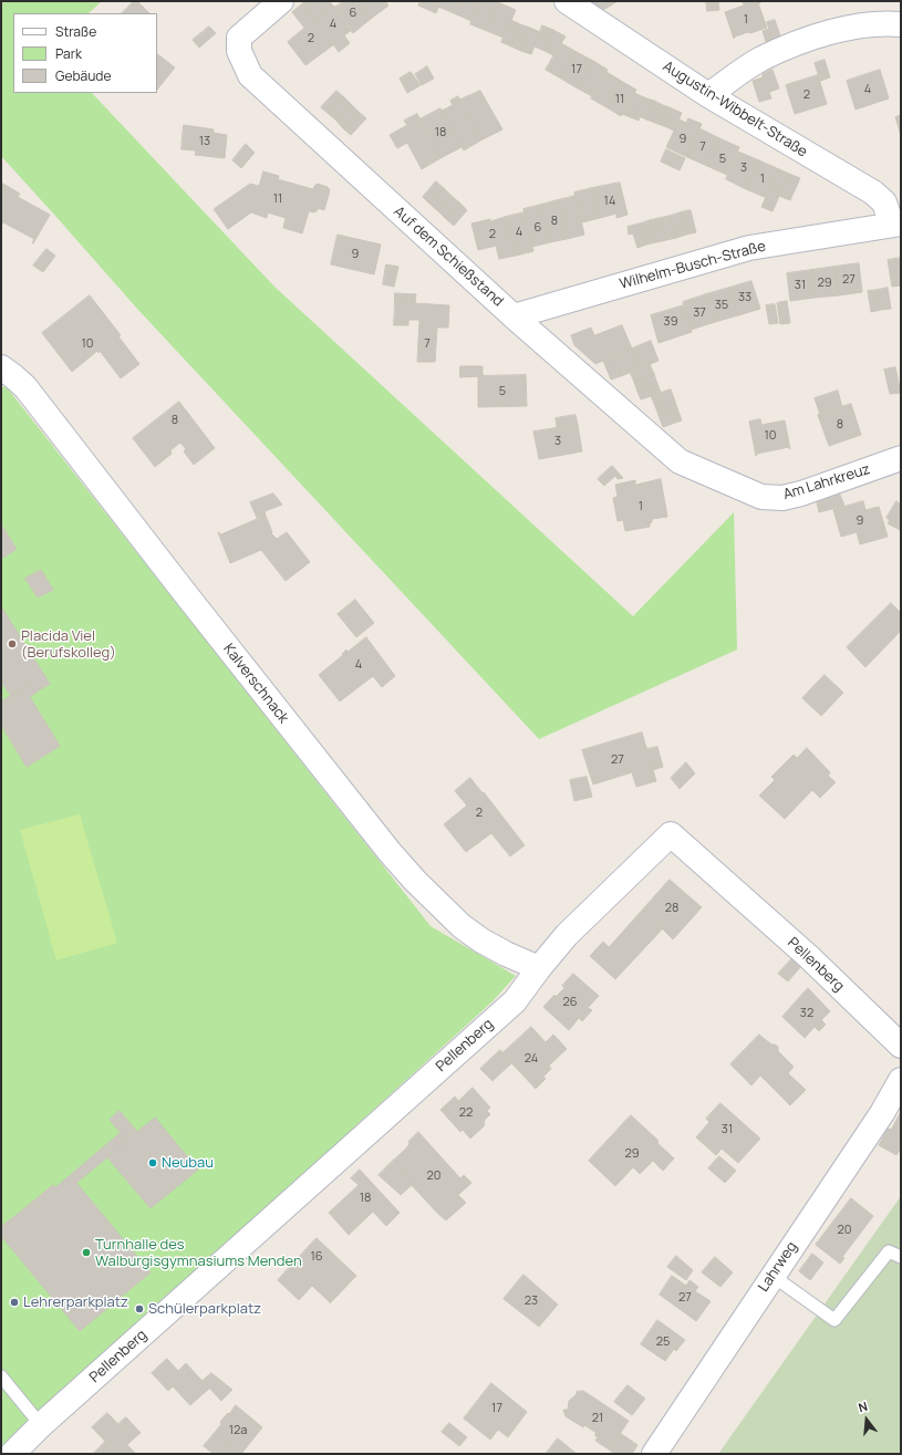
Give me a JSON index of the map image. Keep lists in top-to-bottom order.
{
  "streets": {
    "street": [
      "Augustin-Wibbelt-Straße",
      "Auf dem Schießstand",
      "Wilhelm-Busch-Straße",
      "Am Lahrkreuz",
      "Kalverschnack",
      "Pellenberg",
      "Lahrweg"
    ]
  },
  "crossings": [
    ["Augustin-Wibbelt-Straße", "Wilhelm-Busch-Straße"],
    ["Auf dem Schießstand", "Wilhelm-Busch-Straße"],
    ["Auf dem Schießstand", "Am Lahrkreuz"],
    ["Kalverschnack", "Pellenberg"]
  ],
  "places": [
    "Placida Viel (Berufskolleg)",
    "Neubau",
    "Turnhalle des Walburgisgymnasiums Menden",
    "Lehrerparkplatz",
    "Schülerparkplatz"
  ],
  "house_numbers": [
    "6",
    "1",
    "4",
    "2",
    "17",
    "4",
    "2",
    "11",
    "18",
    "9",
    "13",
    "7",
    "5",
    "3",
    "1",
    "11",
    "14",
    "8",
    "6",
    "4",
    "2",
    "9",
    "27",
    "29",
    "31",
    "33",
    "35",
    "37",
    "39",
    "10",
    "7",
    "5",
    "8",
    "8",
    "10",
    "3",
    "1",
    "9",
    "4",
    "27",
    "2",
    "28",
    "26",
    "32",
    "24",
    "22",
    "31",
    "29",
    "20",
    "18",
    "20",
    "16",
    "27",
    "23",
    "25",
    "17",
    "21",
    "12a"
  ],
  "legend": ["Straße", "Park", "Gebäude"],
  "north": "top"
}
